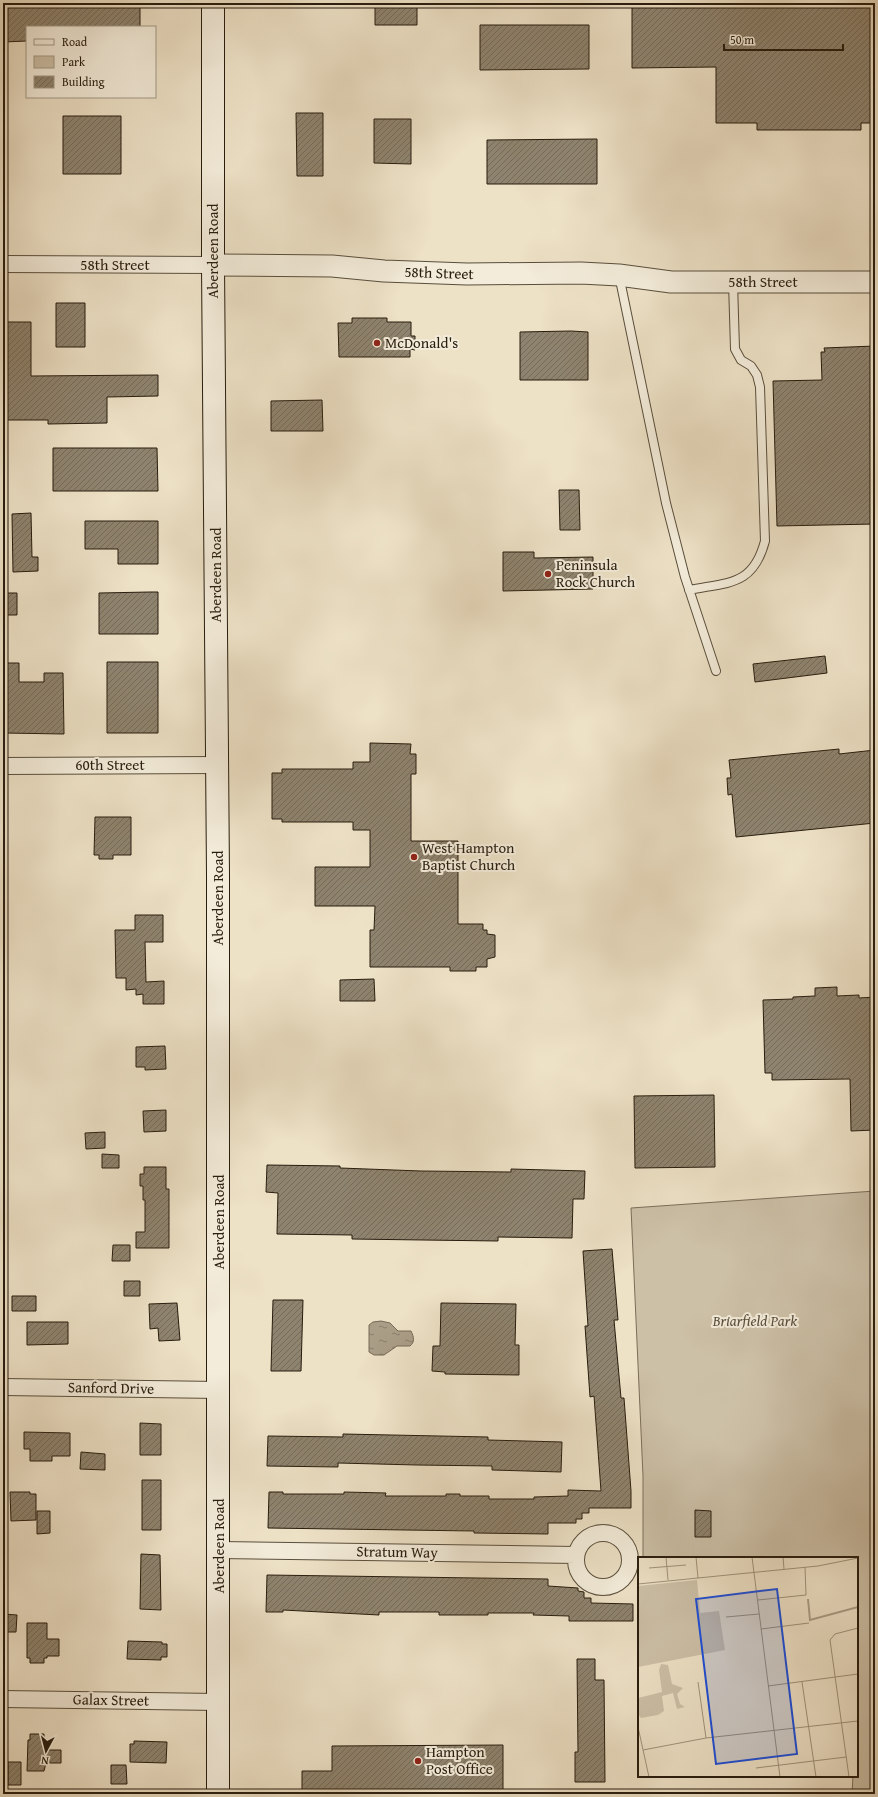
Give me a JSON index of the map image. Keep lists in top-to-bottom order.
{
  "streets": {
    "main road": ["Aberdeen Road"],
    "street": [
      "58th Street",
      "60th Street",
      "Sanford Drive",
      "Stratum Way",
      "Galax Street"
    ]
  },
  "crossings": [
    ["Aberdeen Road", "58th Street"],
    ["Aberdeen Road", "60th Street"],
    ["Aberdeen Road", "Sanford Drive"],
    ["Aberdeen Road", "Stratum Way"],
    ["Aberdeen Road", "Galax Street"]
  ],
  "parks": ["Briarfield Park"],
  "places": [
    "McDonald's",
    "Peninsula Rock Church",
    "West Hampton Baptist Church",
    "Hampton Post Office"
  ],
  "legend": ["Road", "Park", "Building"],
  "scale_bar": "50 m",
  "north": "bottom"
}
